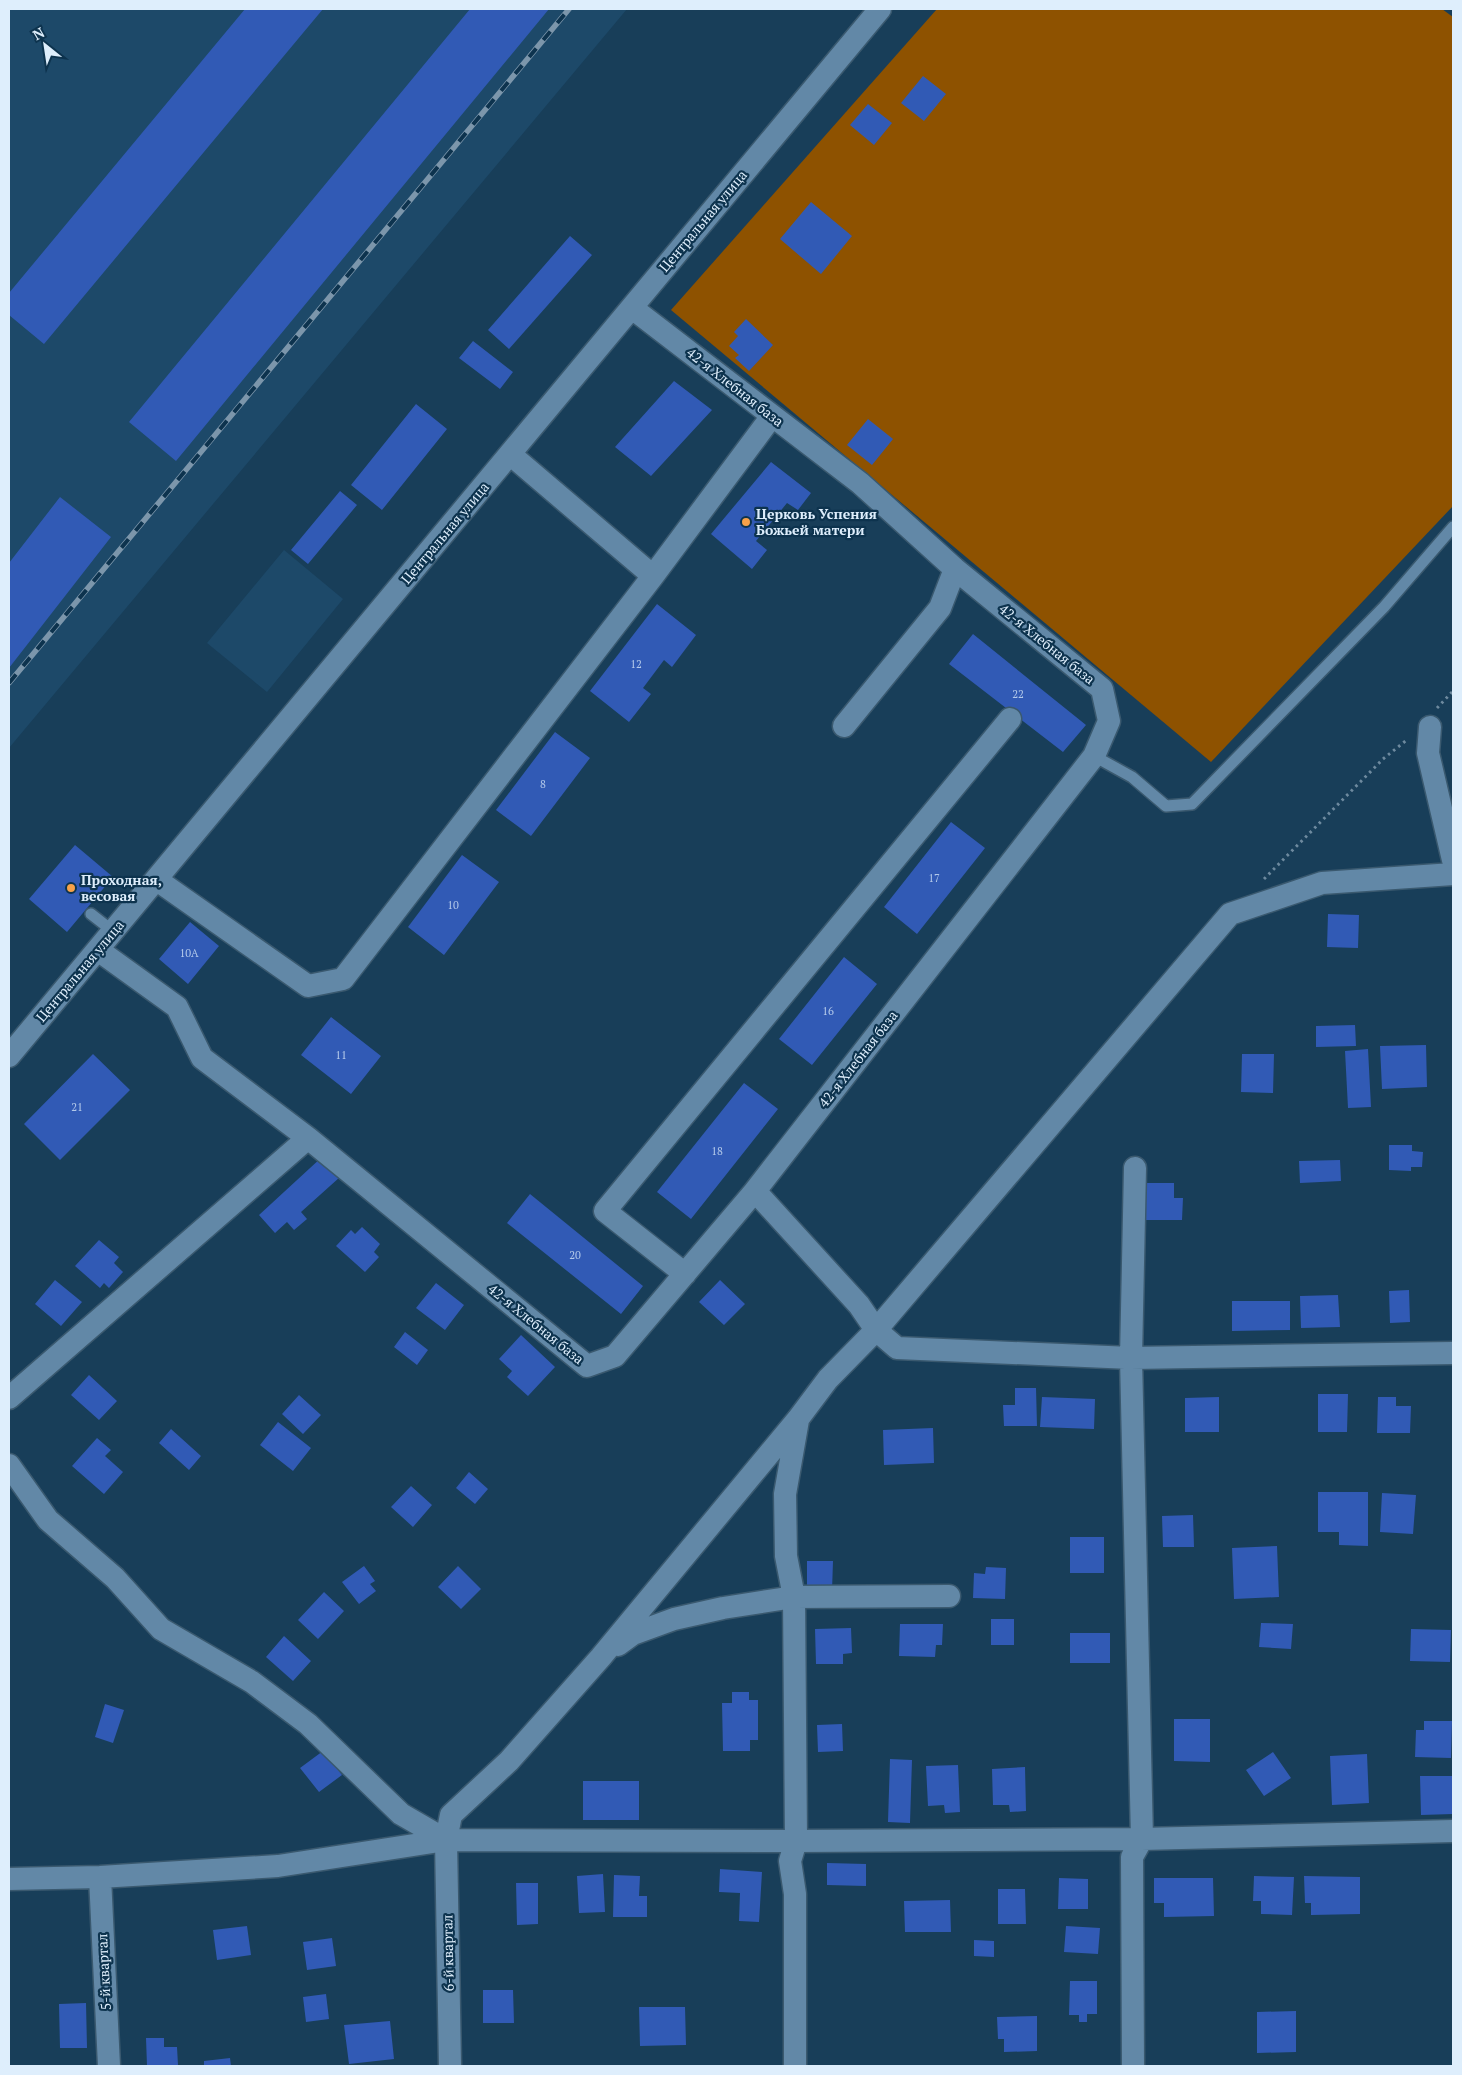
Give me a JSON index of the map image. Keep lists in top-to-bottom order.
{
  "streets": {
    "street": [
      "Центральная улица",
      "42-я Хлебная база",
      "6-й квартал",
      "5-й квартал"
    ]
  },
  "crossings": [
    ["Центральная улица", "42-я Хлебная база"]
  ],
  "places": ["Церковь Успения Божьей матери", "Проходная, весовая"],
  "house_numbers": [
    "12",
    "22",
    "8",
    "17",
    "10",
    "10А",
    "16",
    "11",
    "21",
    "18",
    "20"
  ],
  "north": "top left"
}
